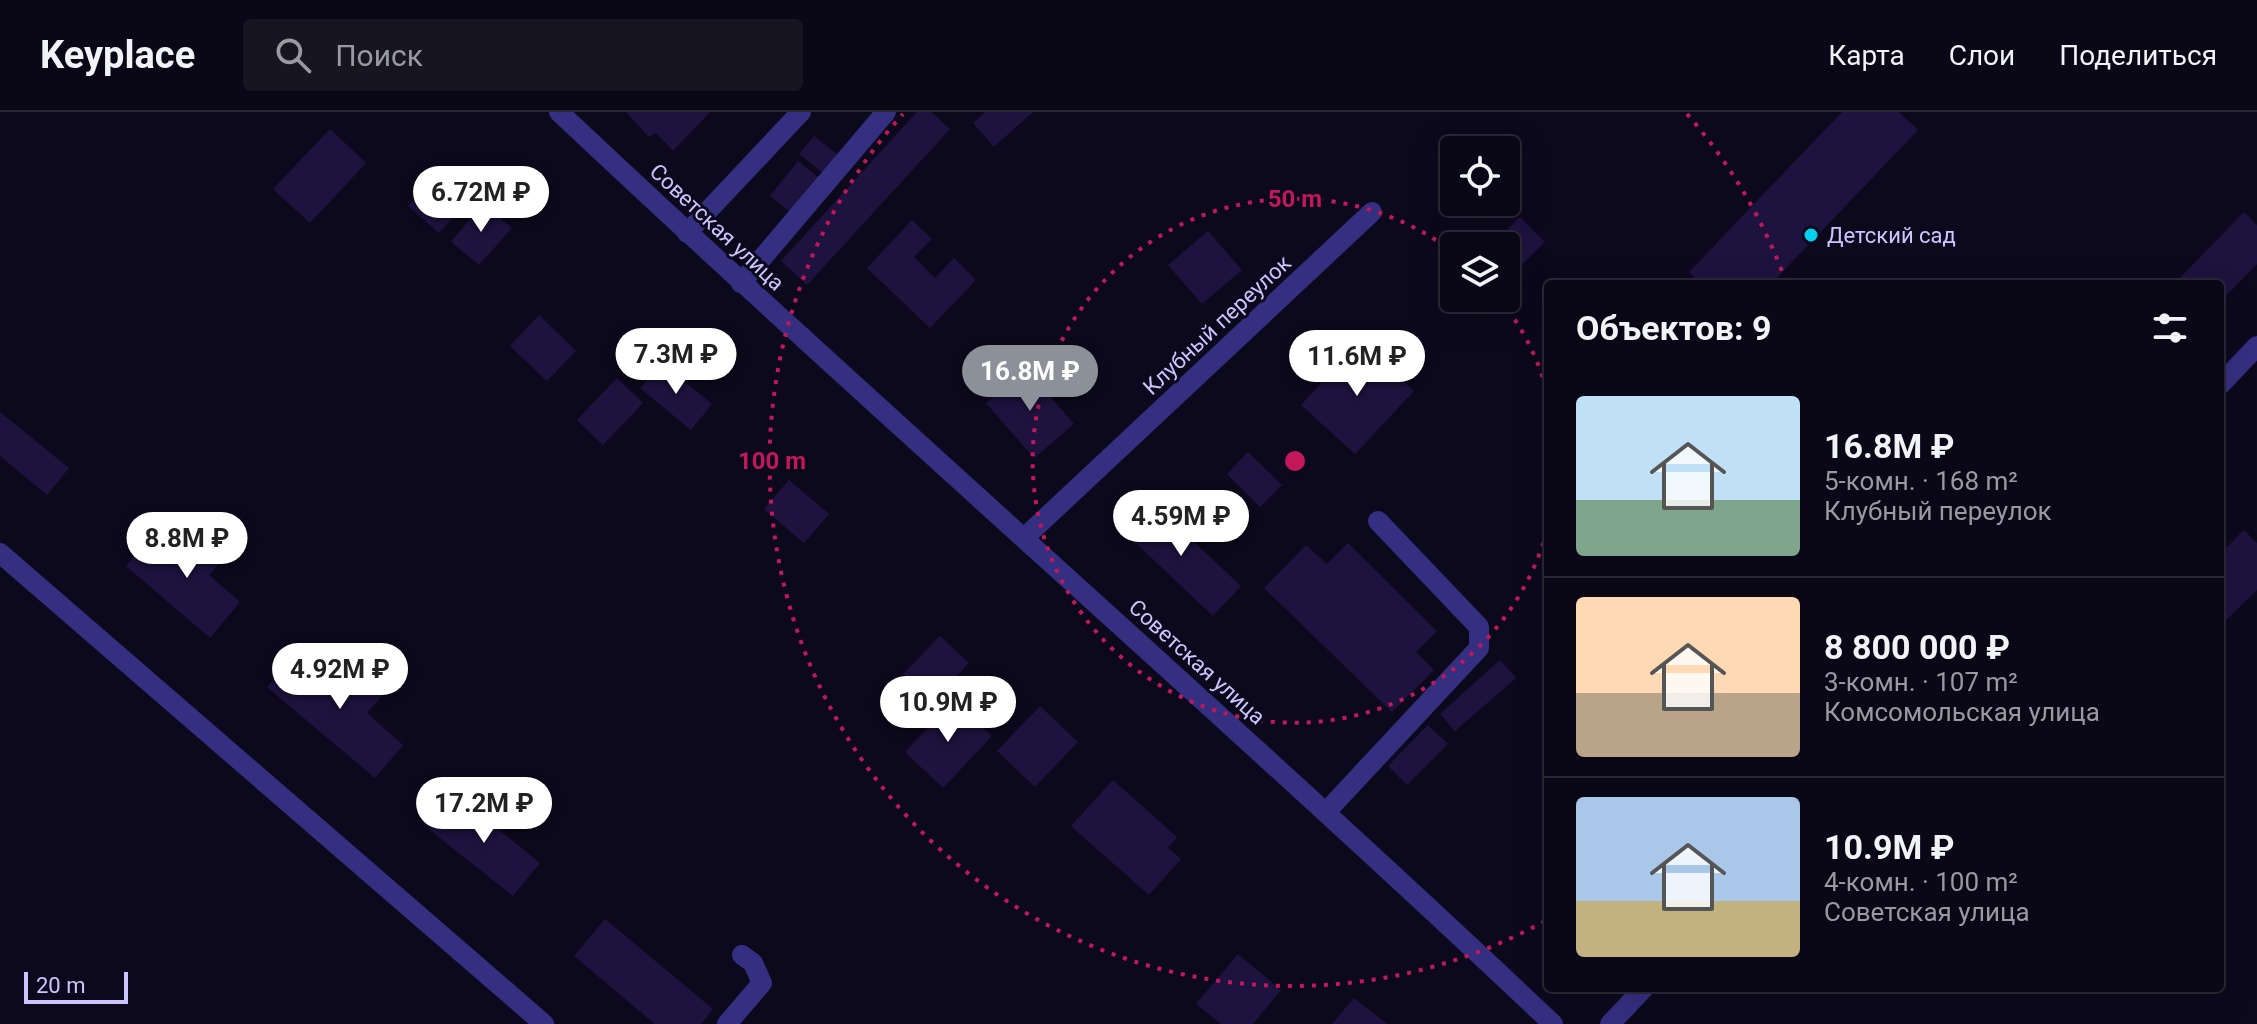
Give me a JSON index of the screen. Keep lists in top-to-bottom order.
{
  "streets": {
    "street": ["Советская улица", "Клубный переулок"]
  },
  "crossings": [
    ["Советская улица", "Клубный переулок"]
  ],
  "places": ["Детский сад"],
  "scale_bar": "20 m",
  "page": {
    "header": "Keyplace",
    "search": "Поиск",
    "nav": ["Карта", "Слои", "Поделиться"],
    "price": [
      "6.72M ₽",
      "7.3M ₽",
      "11.6M ₽",
      "16.8M ₽",
      "4.59M ₽",
      "8.8M ₽",
      "4.92M ₽",
      "10.9M ₽",
      "17.2M ₽"
    ],
    "heading": "Объектов: 9",
    "list": [
      {
        "name": "16.8M ₽",
        "note": "5-комн. · 168 m² · Клубный переулок"
      },
      {
        "name": "8 800 000 ₽",
        "note": "3-комн. · 107 m² · Комсомольская улица"
      },
      {
        "name": "10.9M ₽",
        "note": "4-комн. · 100 m² · Советская улица"
      }
    ],
    "scale": "20 m"
  },
  "rings": ["50 m", "100 m"]
}
